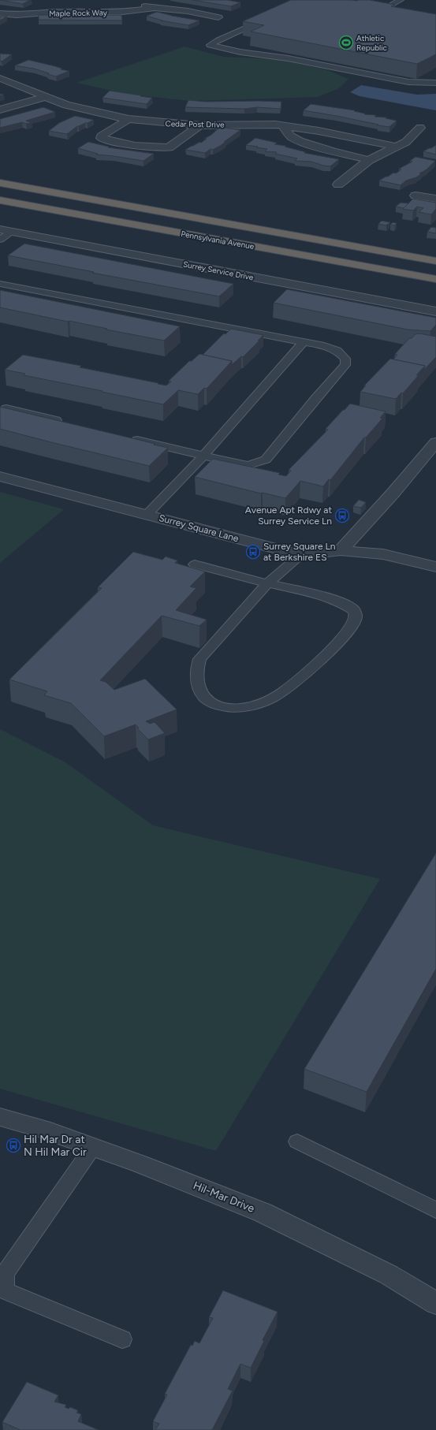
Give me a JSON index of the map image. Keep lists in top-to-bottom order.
{
  "streets": {
    "highway": ["Pennsylvania Avenue"],
    "street": [
      "Maple Rock Way",
      "Cedar Post Drive",
      "Surrey Service Drive",
      "Surrey Square Lane",
      "Hil-Mar Drive"
    ]
  },
  "places": {
    "sports": ["Athletic Republic"],
    "bus stop": ["Avenue Apt Rdwy at Surrey Service Ln", "Surrey Square Ln at Berkshire ES", "Hil Mar Dr at N Hil Mar Cir"]
  }
}
